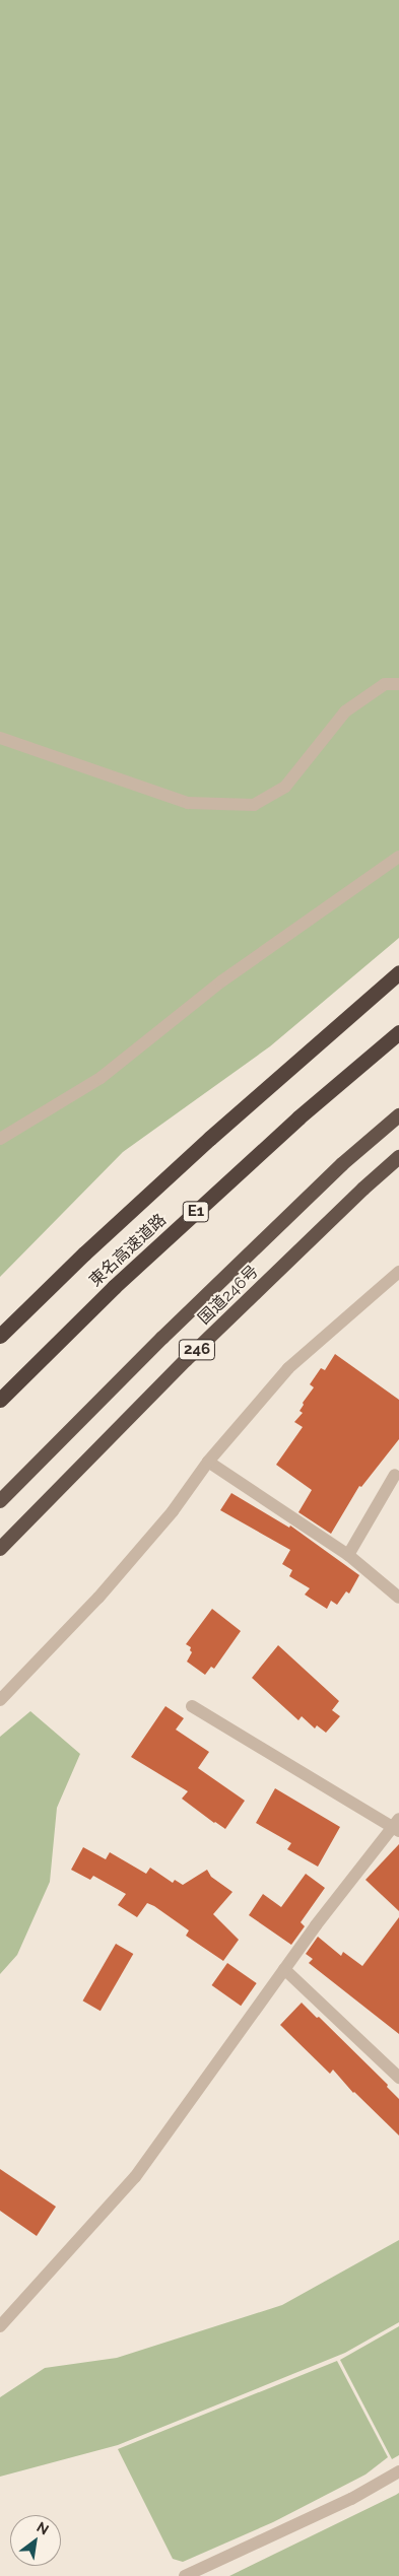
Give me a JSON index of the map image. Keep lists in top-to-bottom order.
{
  "streets": {
    "highway": [
      "E1",
      "東名高速道路",
      "国道246号",
      "246"
    ]
  },
  "north": "top right"
}
